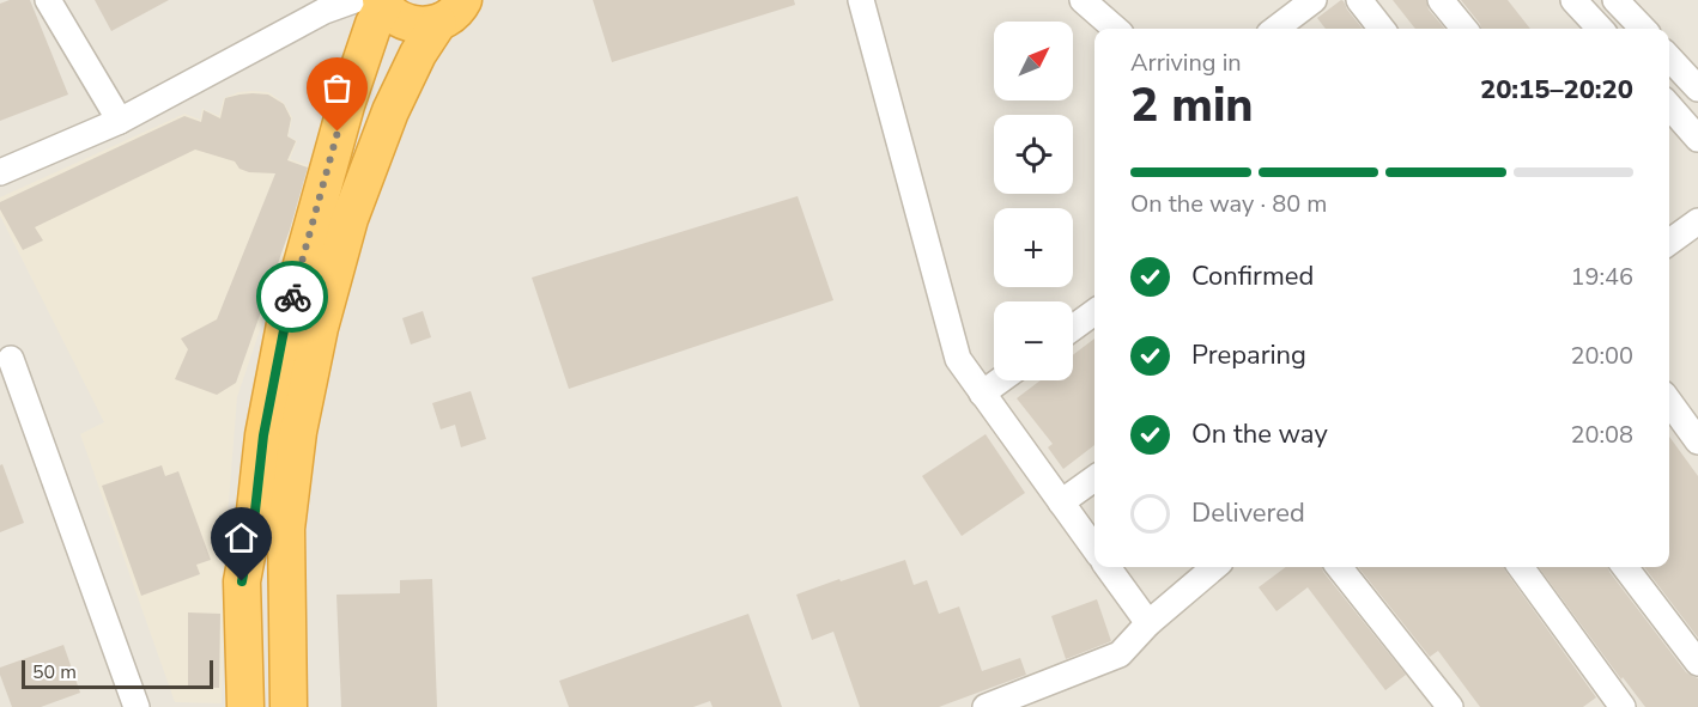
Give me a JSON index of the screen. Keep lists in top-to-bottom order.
{
  "scale_bar": "50 m",
  "north": "top right",
  "page": {
    "map_buttons": ["+", "−"],
    "heading": ["2 min", "Arriving in", "20:15–20:20"],
    "bar": "On the way · 80 m",
    "list": [
      ["Confirmed", "19:46"],
      ["Preparing", "20:00"],
      ["On the way", "20:08"],
      "Delivered"
    ],
    "scale": "50 m"
  }
}
